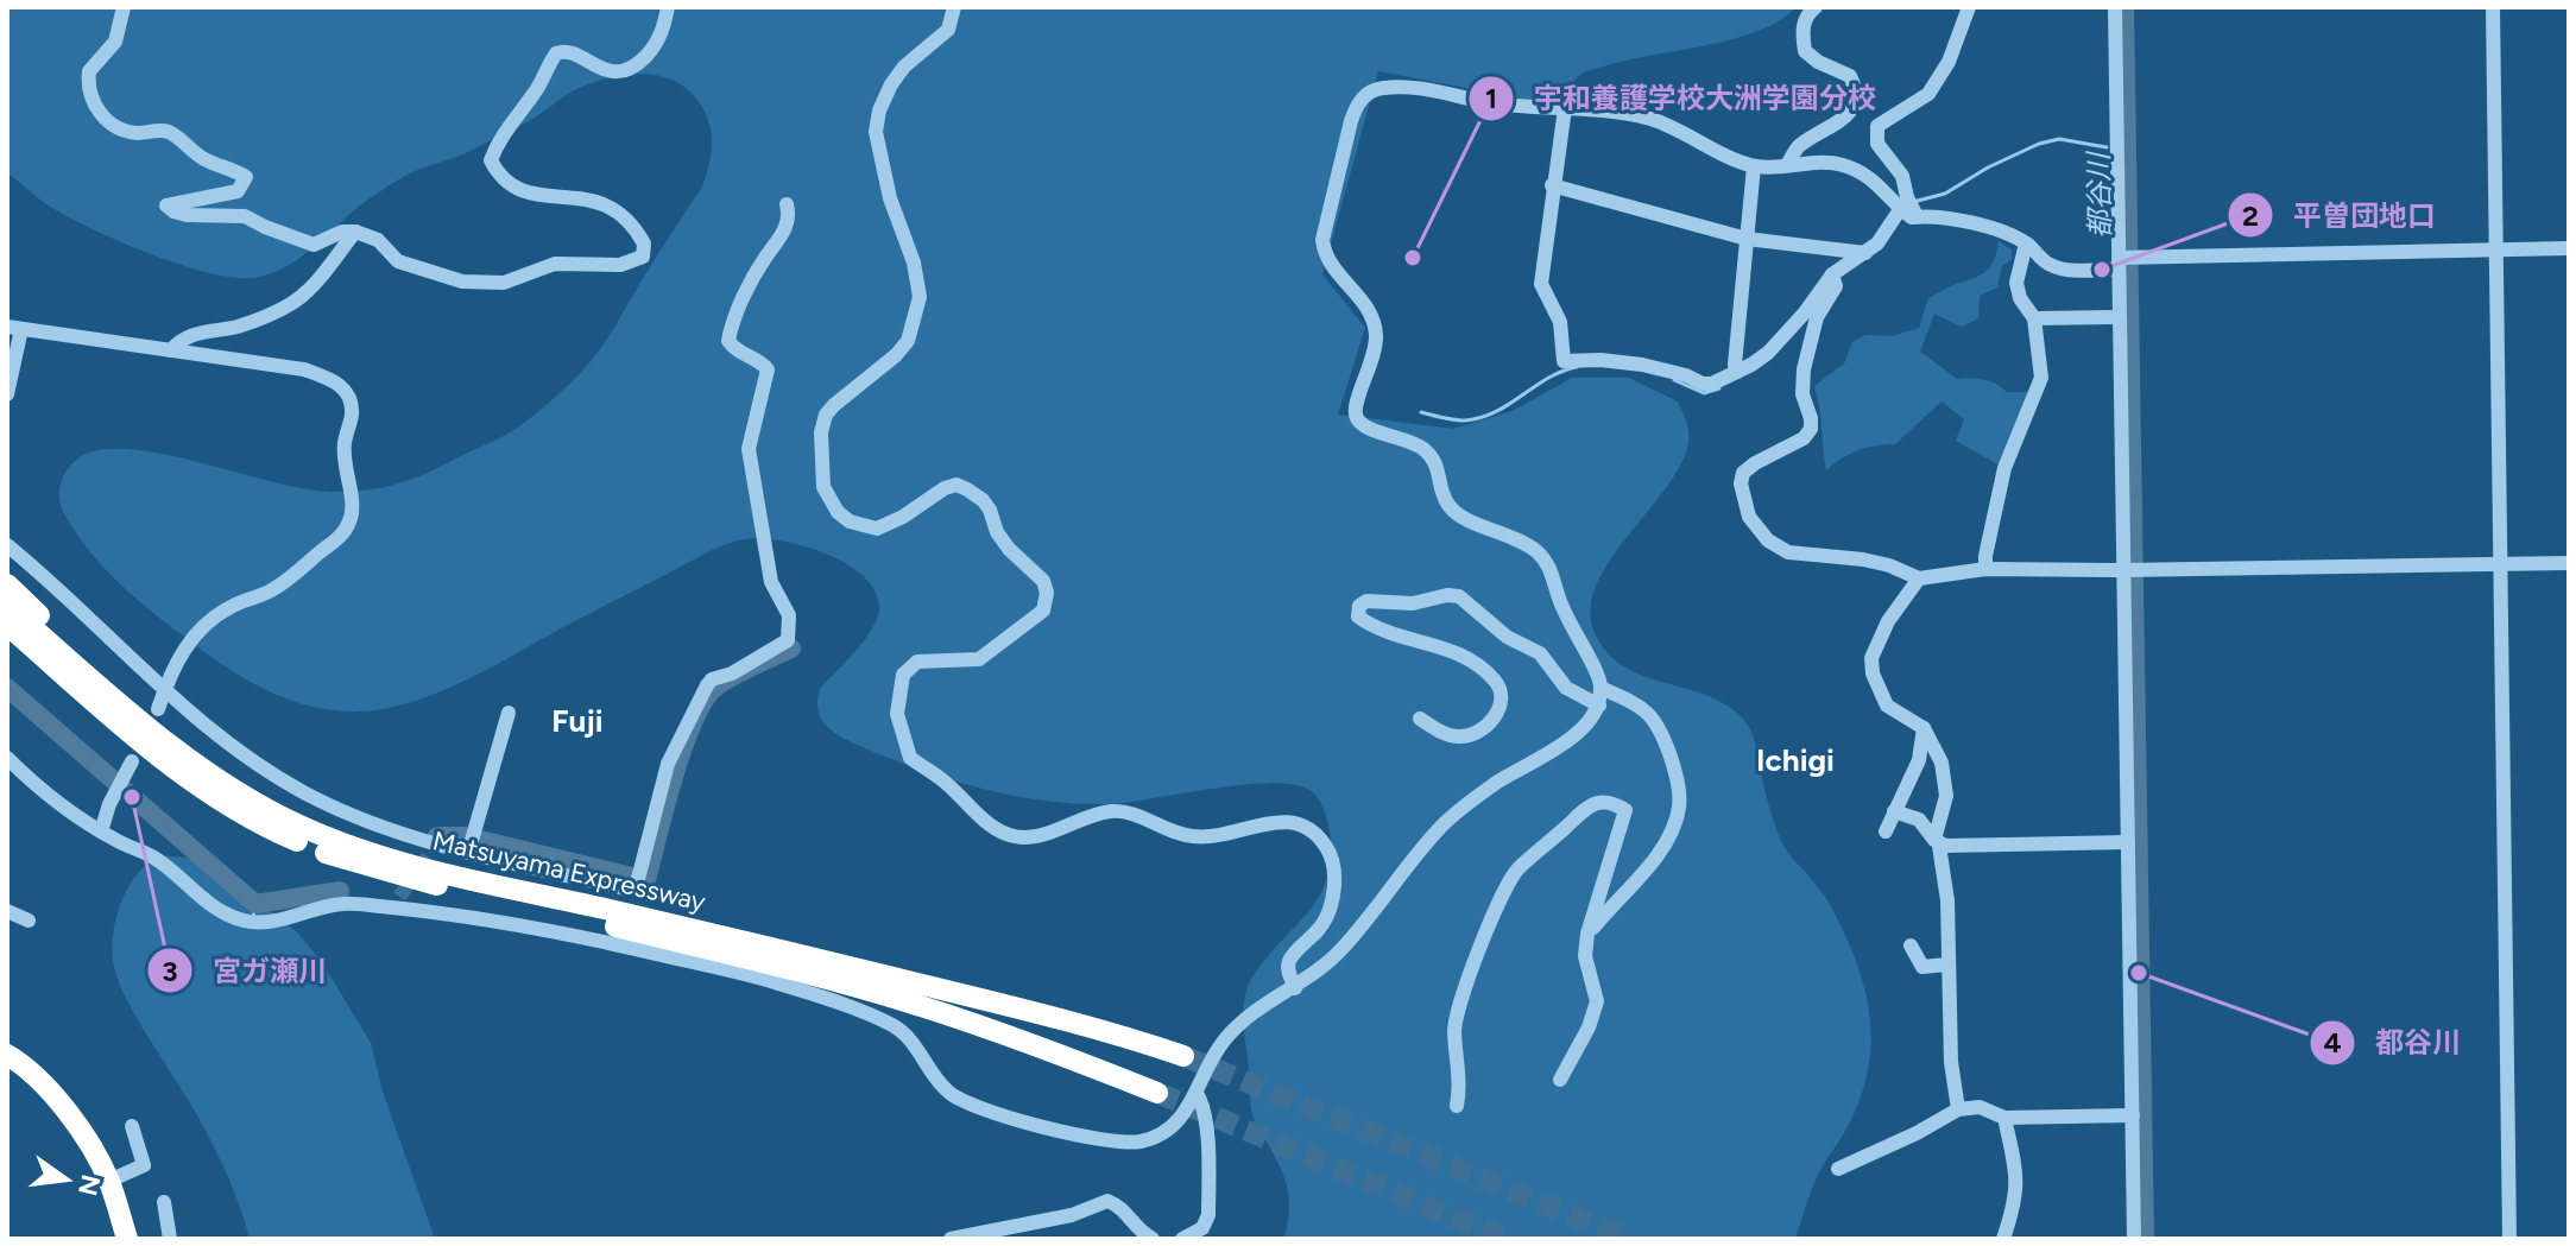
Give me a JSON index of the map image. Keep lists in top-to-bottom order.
{
  "streets": {
    "highway": ["Matsuyama Expressway"]
  },
  "districts": ["Fuji", "Ichigi"],
  "water": ["都谷川"],
  "places": [
    "宇和養護学校大洲学園分校",
    "平曽団地口",
    "宮ガ瀬川",
    "都谷川"
  ],
  "north": "right"
}
